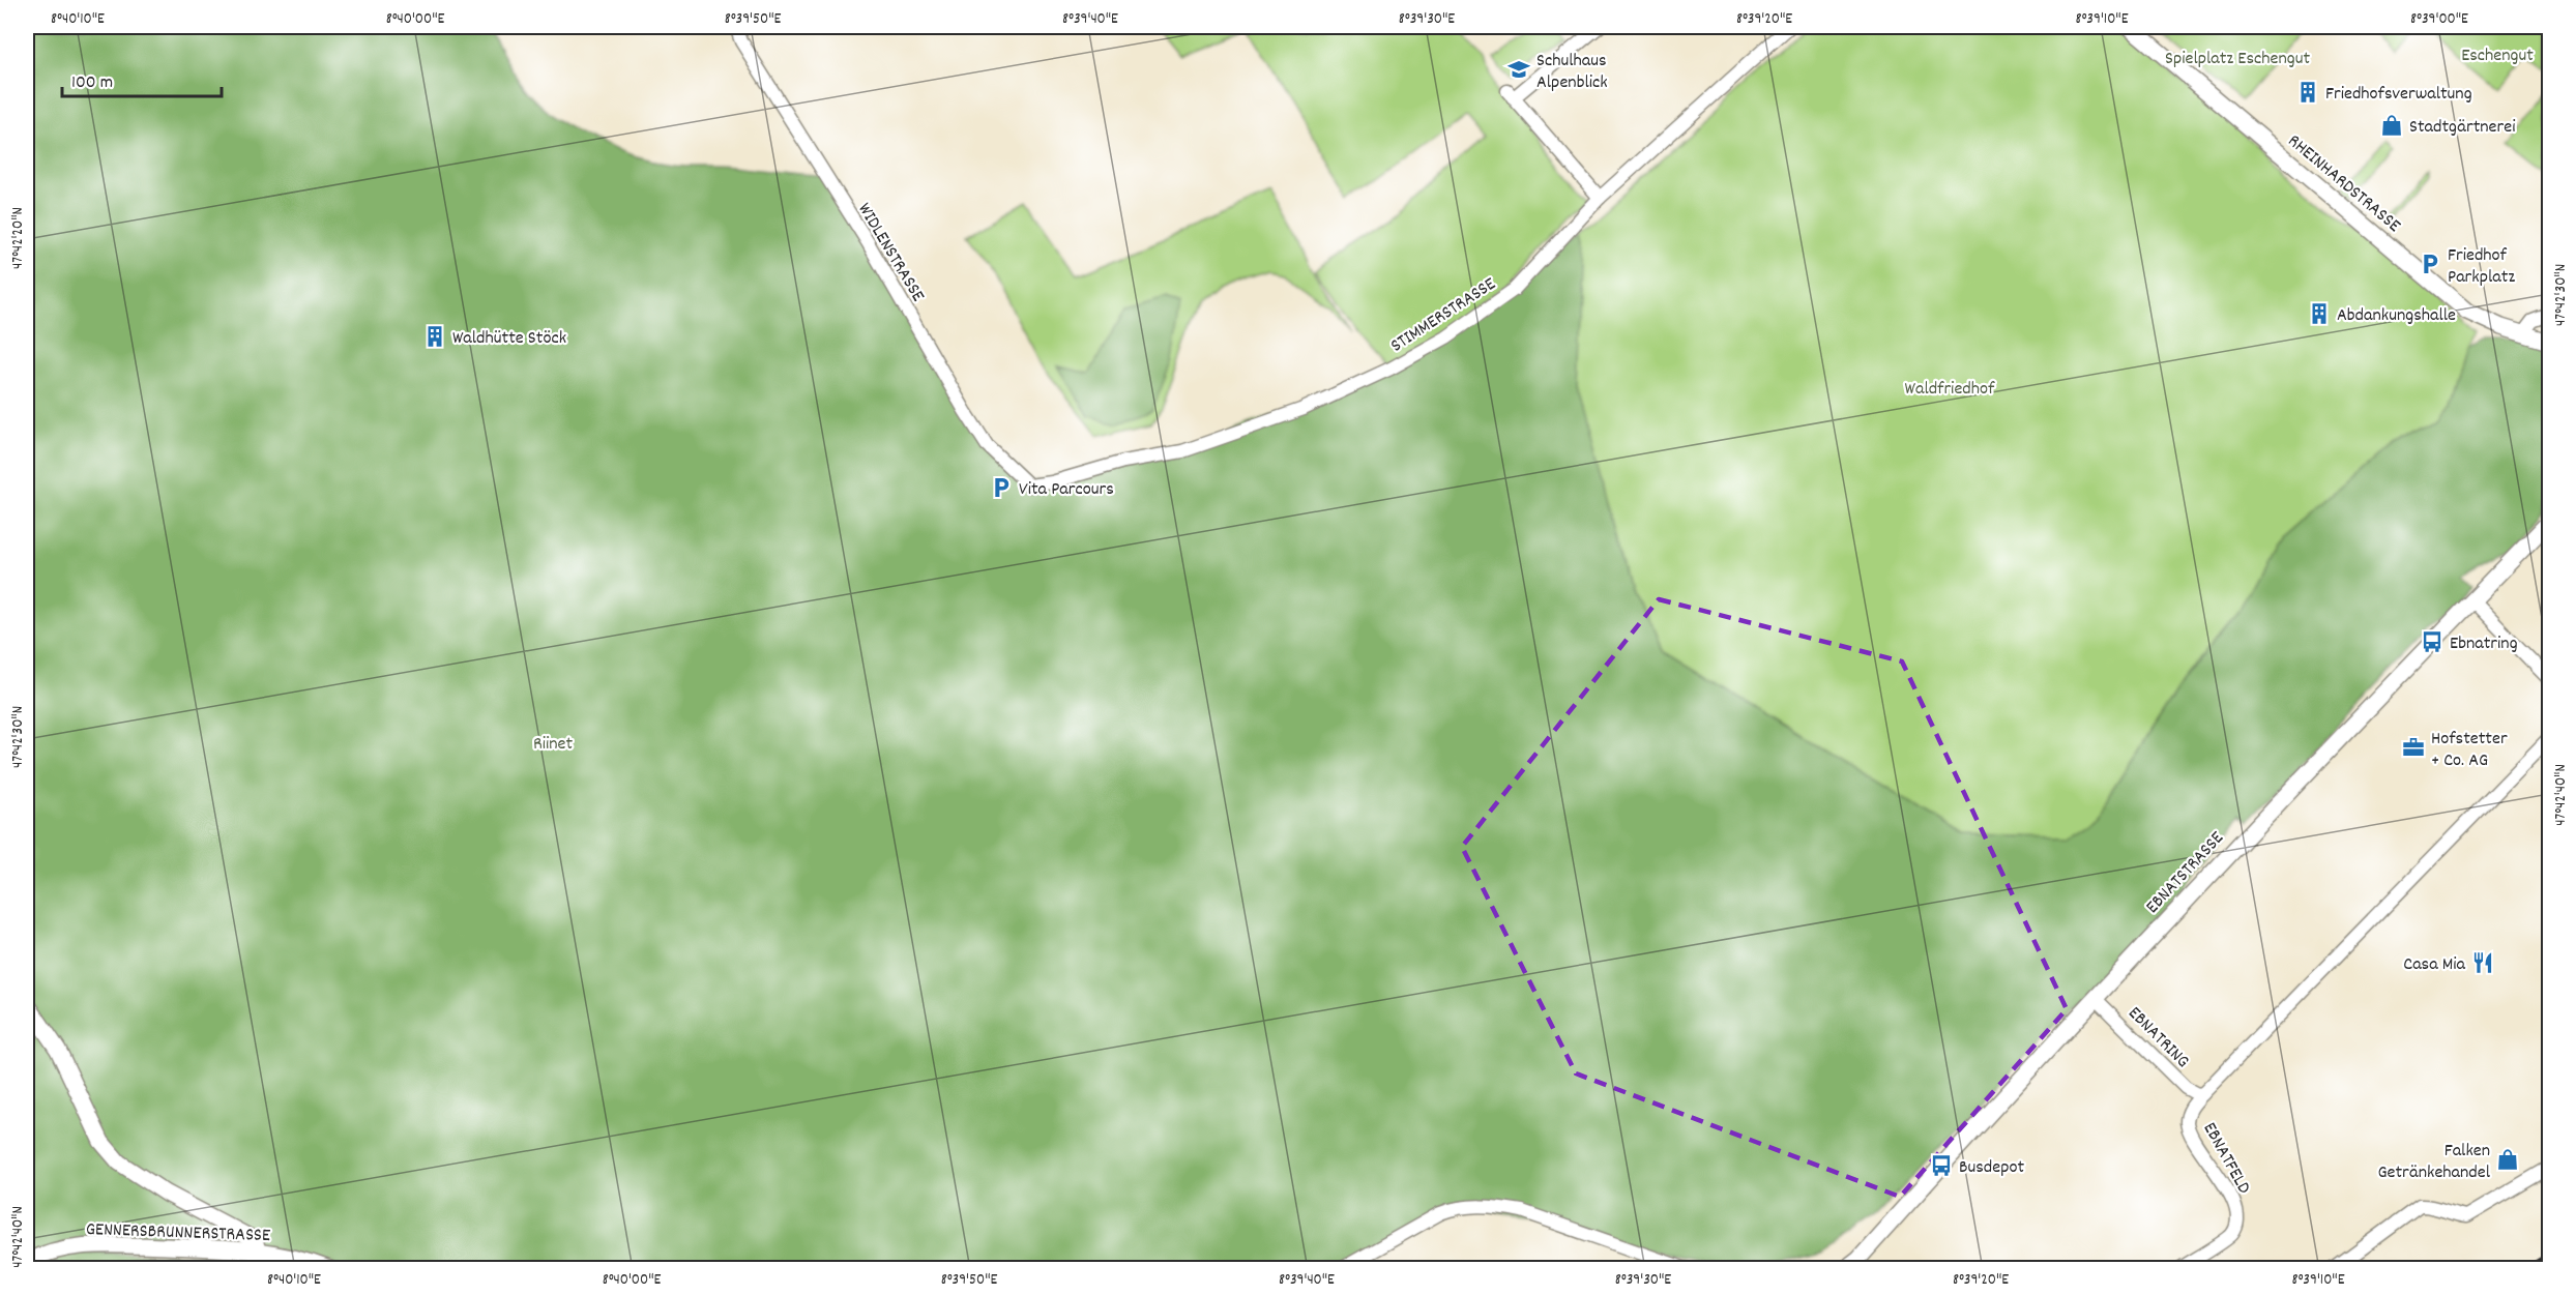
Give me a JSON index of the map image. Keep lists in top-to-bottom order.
{
  "streets": {
    "street": [
      "RHEINHARDSTRASSE",
      "WIDLENSTRASSE",
      "STIMMERSTRASSE",
      "EBNATSTRASSE",
      "EBNATRING",
      "EBNATFELD",
      "GENNERSBRUNNERSTRASSE"
    ]
  },
  "crossings": [
    ["WIDLENSTRASSE", "STIMMERSTRASSE"],
    ["EBNATSTRASSE", "EBNATRING"],
    ["EBNATRING", "EBNATFELD"]
  ],
  "parks": [
    "Eschengut",
    "Spielplatz Eschengut",
    "Waldfriedhof",
    "Riinet"
  ],
  "places": {
    "school or university": ["Schulhaus Alpenblick"],
    "building": ["Friedhofsverwaltung", "Abdankungshalle", "Waldhütte Stöck"],
    "shop": ["Stadtgärtnerei", "Falken Getränkehandel"],
    "parking": ["Friedhof Parkplatz", "Vita Parcours"],
    "bus stop": ["Ebnatring", "Busdepot"],
    "office": ["Hofstetter + Co. AG"],
    "restaurant": ["Casa Mia"]
  },
  "scale_bar": "100 m",
  "coordinates": [
    "8°40'10\"E",
    "8°40'00\"E",
    "8°39'50\"E",
    "8°39'40\"E",
    "8°39'30\"E",
    "8°39'20\"E",
    "8°39'10\"E",
    "8°39'00\"E",
    "47°42'20\"N",
    "47°42'30\"N",
    "47°42'40\"N"
  ]
}
